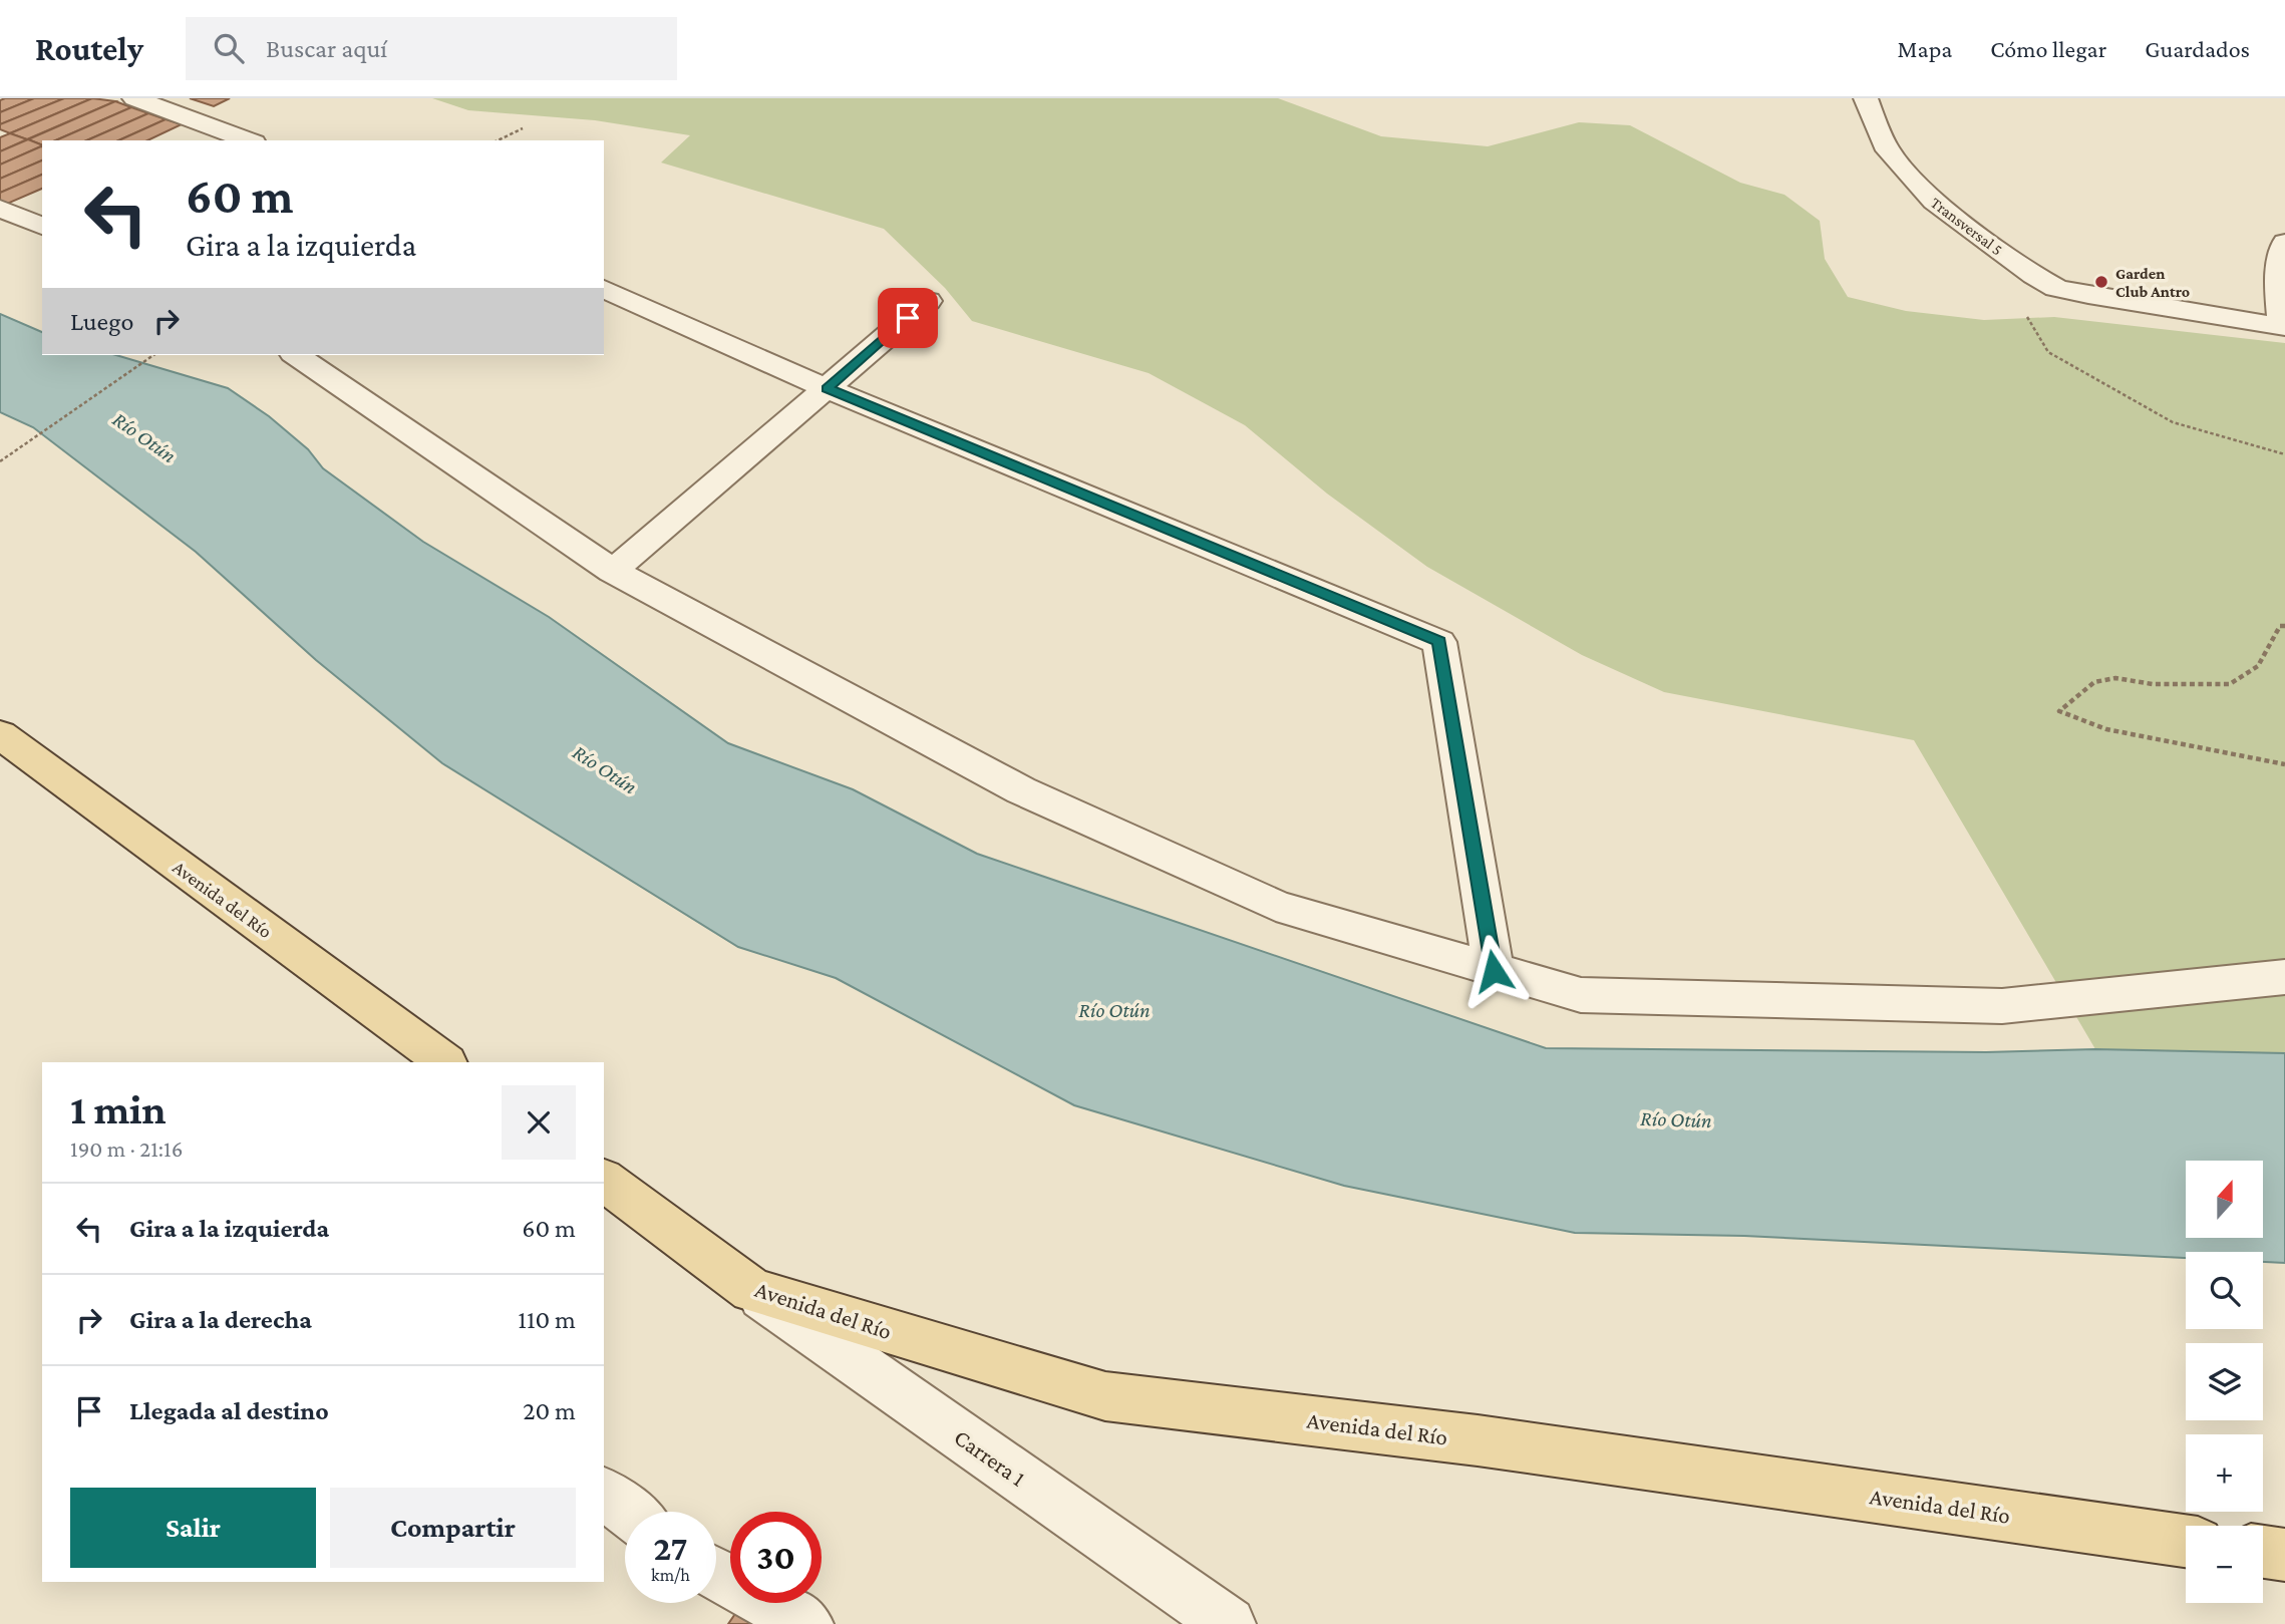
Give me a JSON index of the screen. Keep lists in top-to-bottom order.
{
  "streets": {
    "main road": ["Avenida del Río"],
    "street": ["Transversal 5", "Carrera 1"]
  },
  "crossings": [
    ["Avenida del Río", "Carrera 1"]
  ],
  "water": ["Río Otún"],
  "places": ["Garden Club Antro"],
  "north": "top",
  "page": {
    "header": "Routely",
    "search": "Buscar aquí",
    "nav": ["Mapa", "Cómo llegar", "Guardados"],
    "turn": ["60 m", "Gira a la izquierda"],
    "then": "Luego",
    "heading": ["1 min", "190 m · 21:16"],
    "map_buttons": ["+", "−"],
    "list": [
      {
        "name": "Gira a la izquierda",
        "value": "60 m"
      },
      {
        "name": "Gira a la derecha",
        "value": "110 m"
      },
      {
        "name": "Llegada al destino",
        "value": "20 m"
      }
    ],
    "buttons": ["Salir", "Compartir"],
    "speed": "27 km/h",
    "limit": "30"
  }
}
